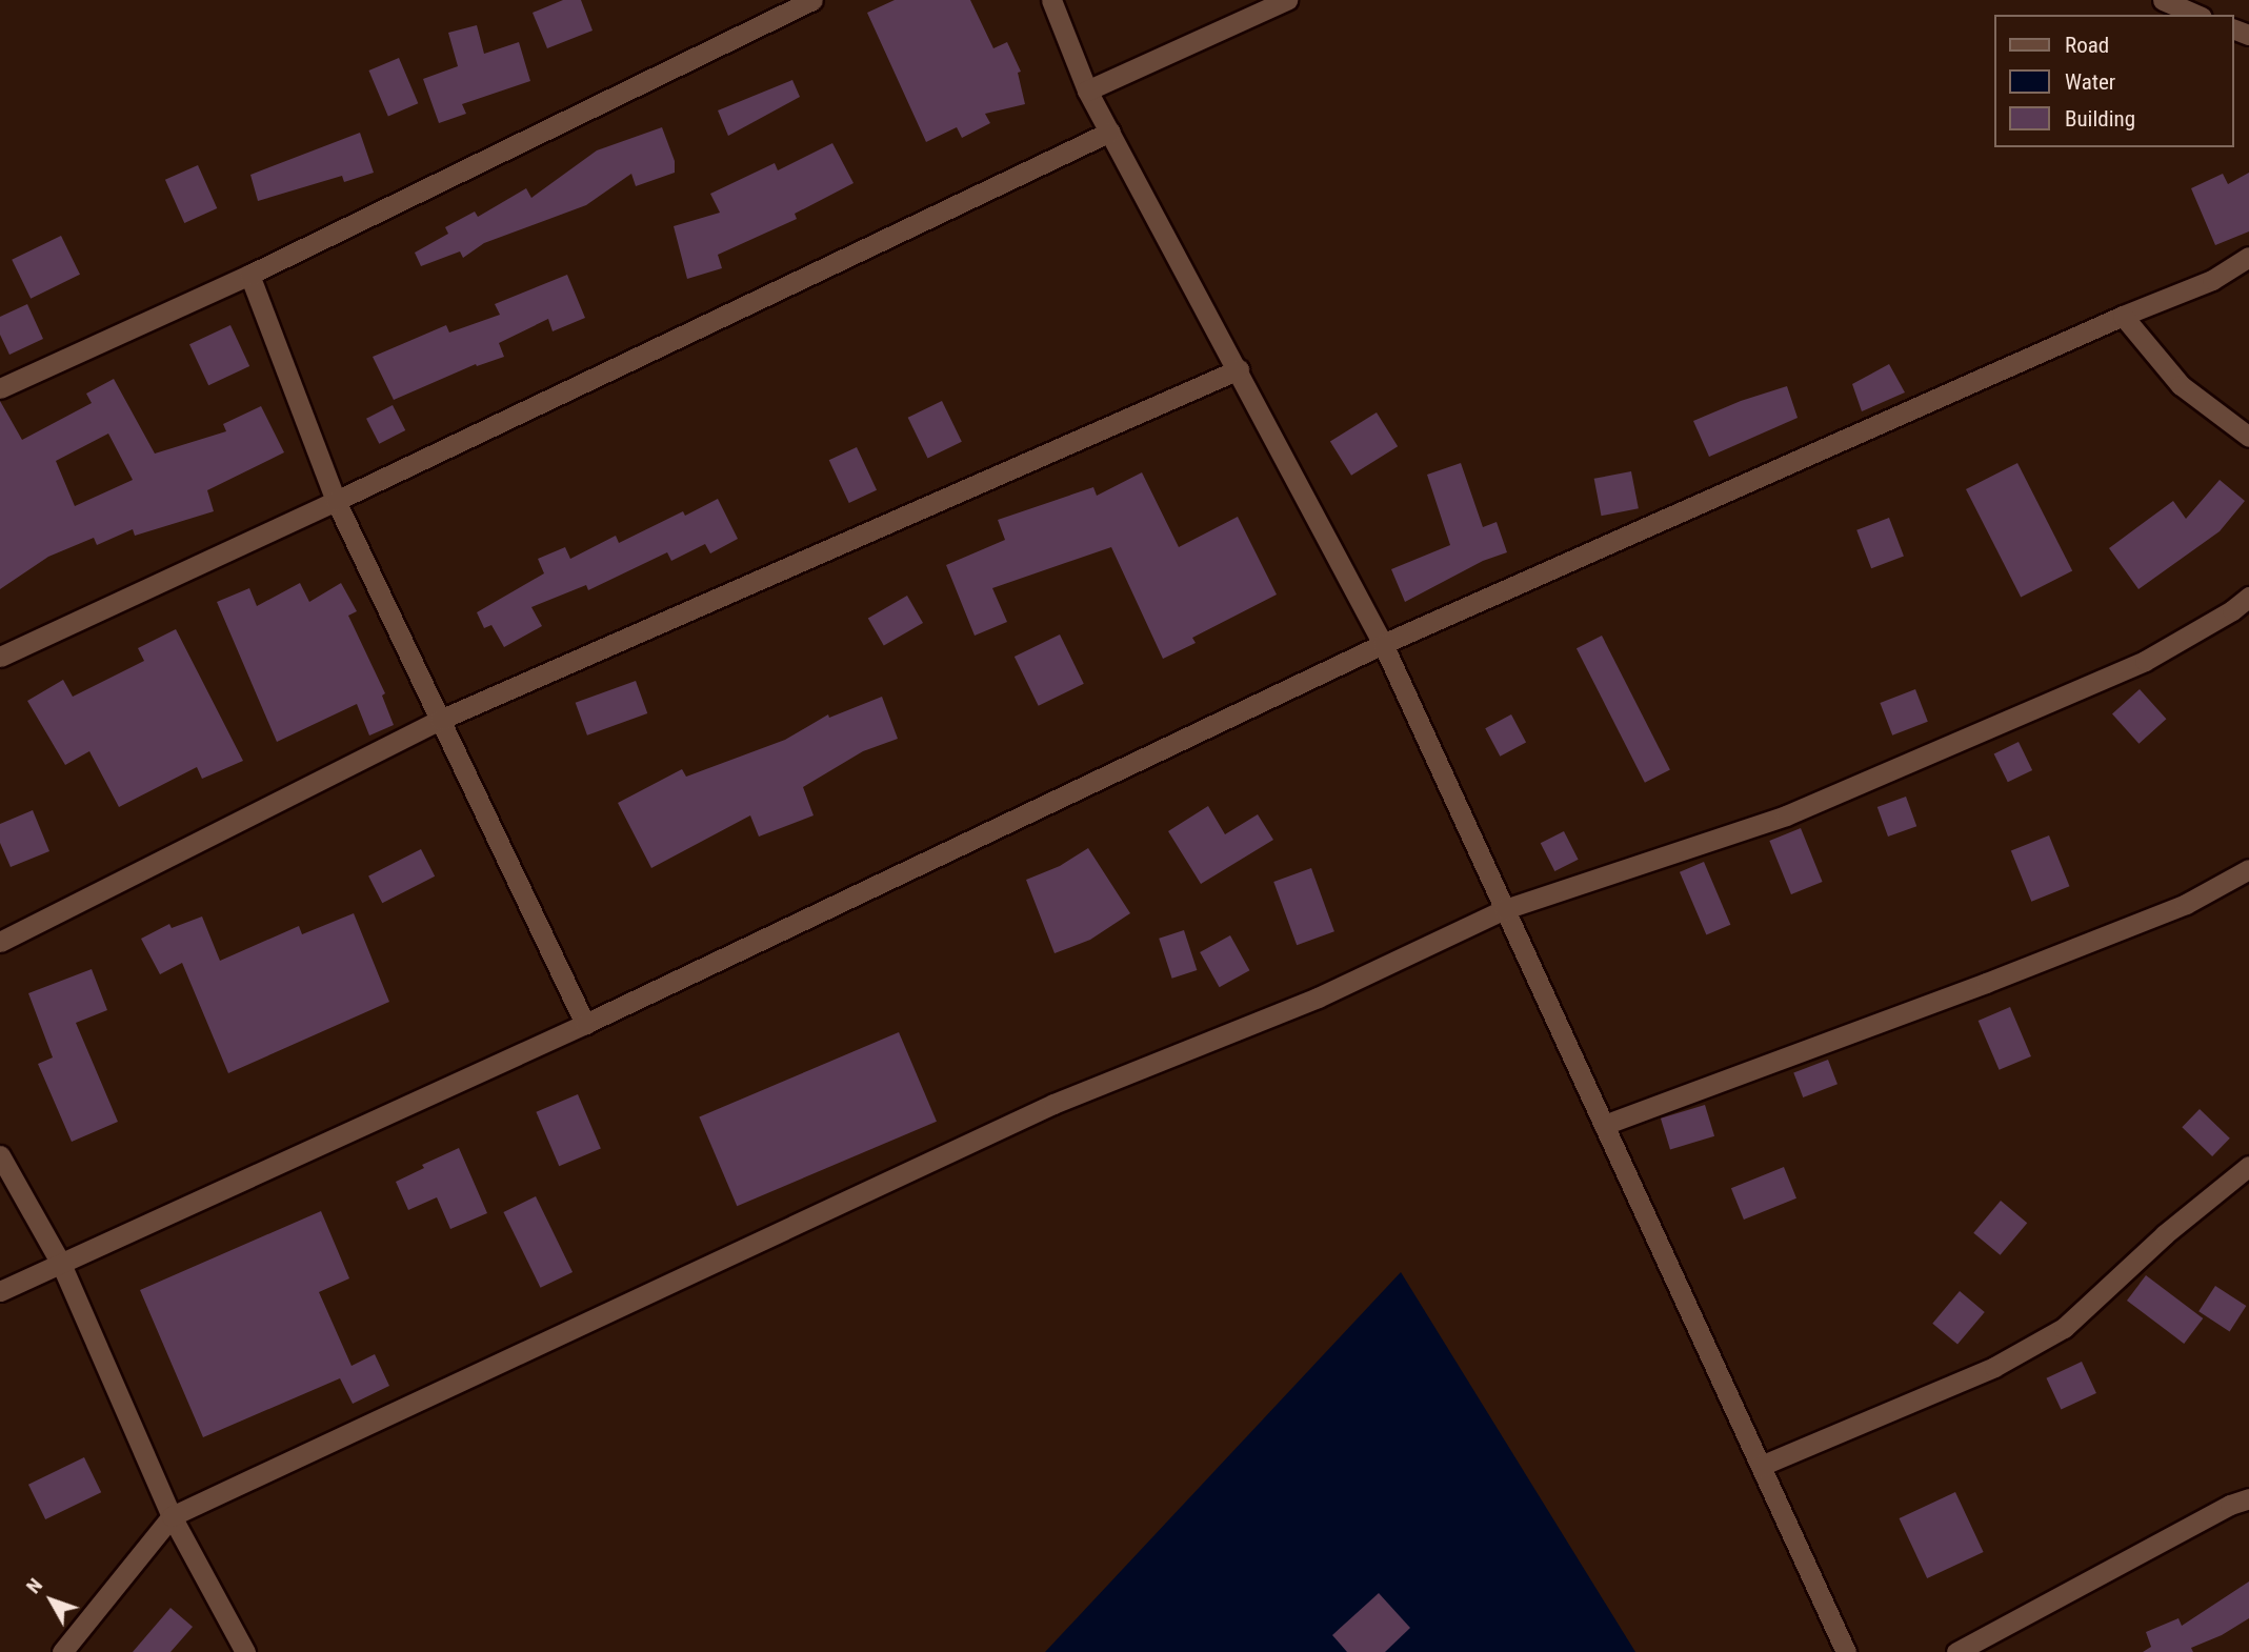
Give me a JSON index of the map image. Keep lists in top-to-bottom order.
{
  "legend": ["Road", "Water", "Building"],
  "north": "top left"
}
